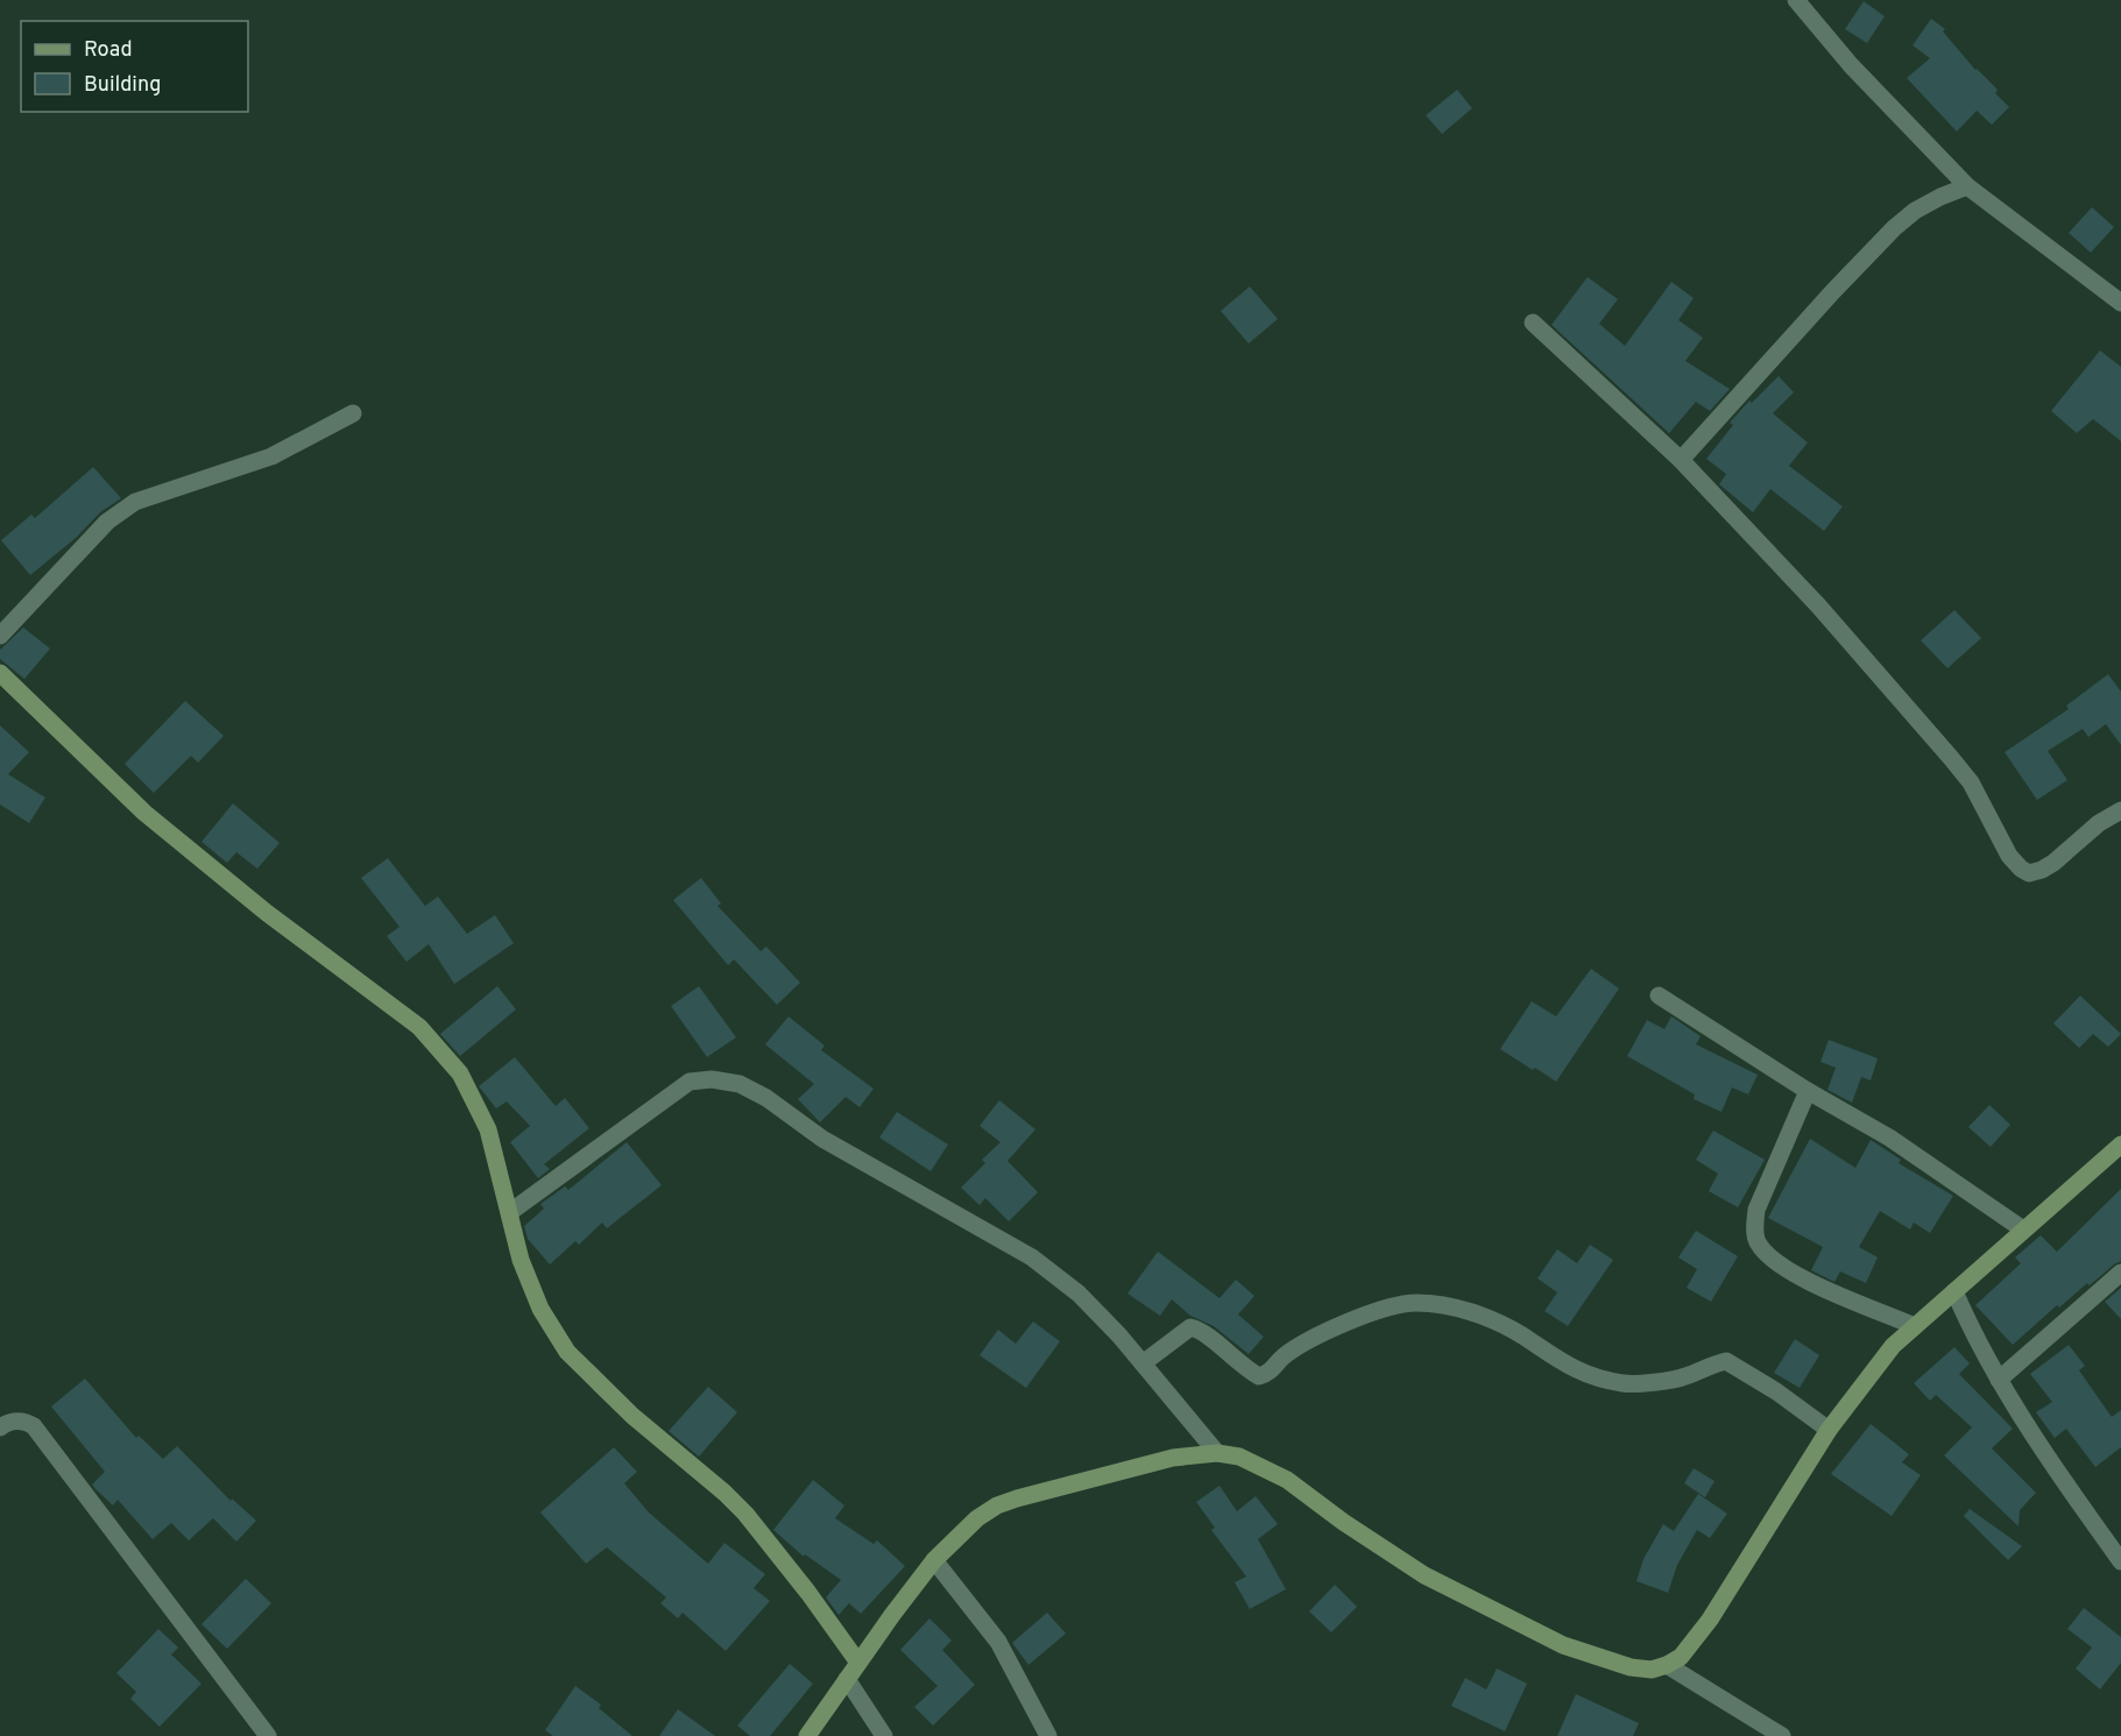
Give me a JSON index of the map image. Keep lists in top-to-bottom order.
{
  "legend": ["Road", "Building"]
}
